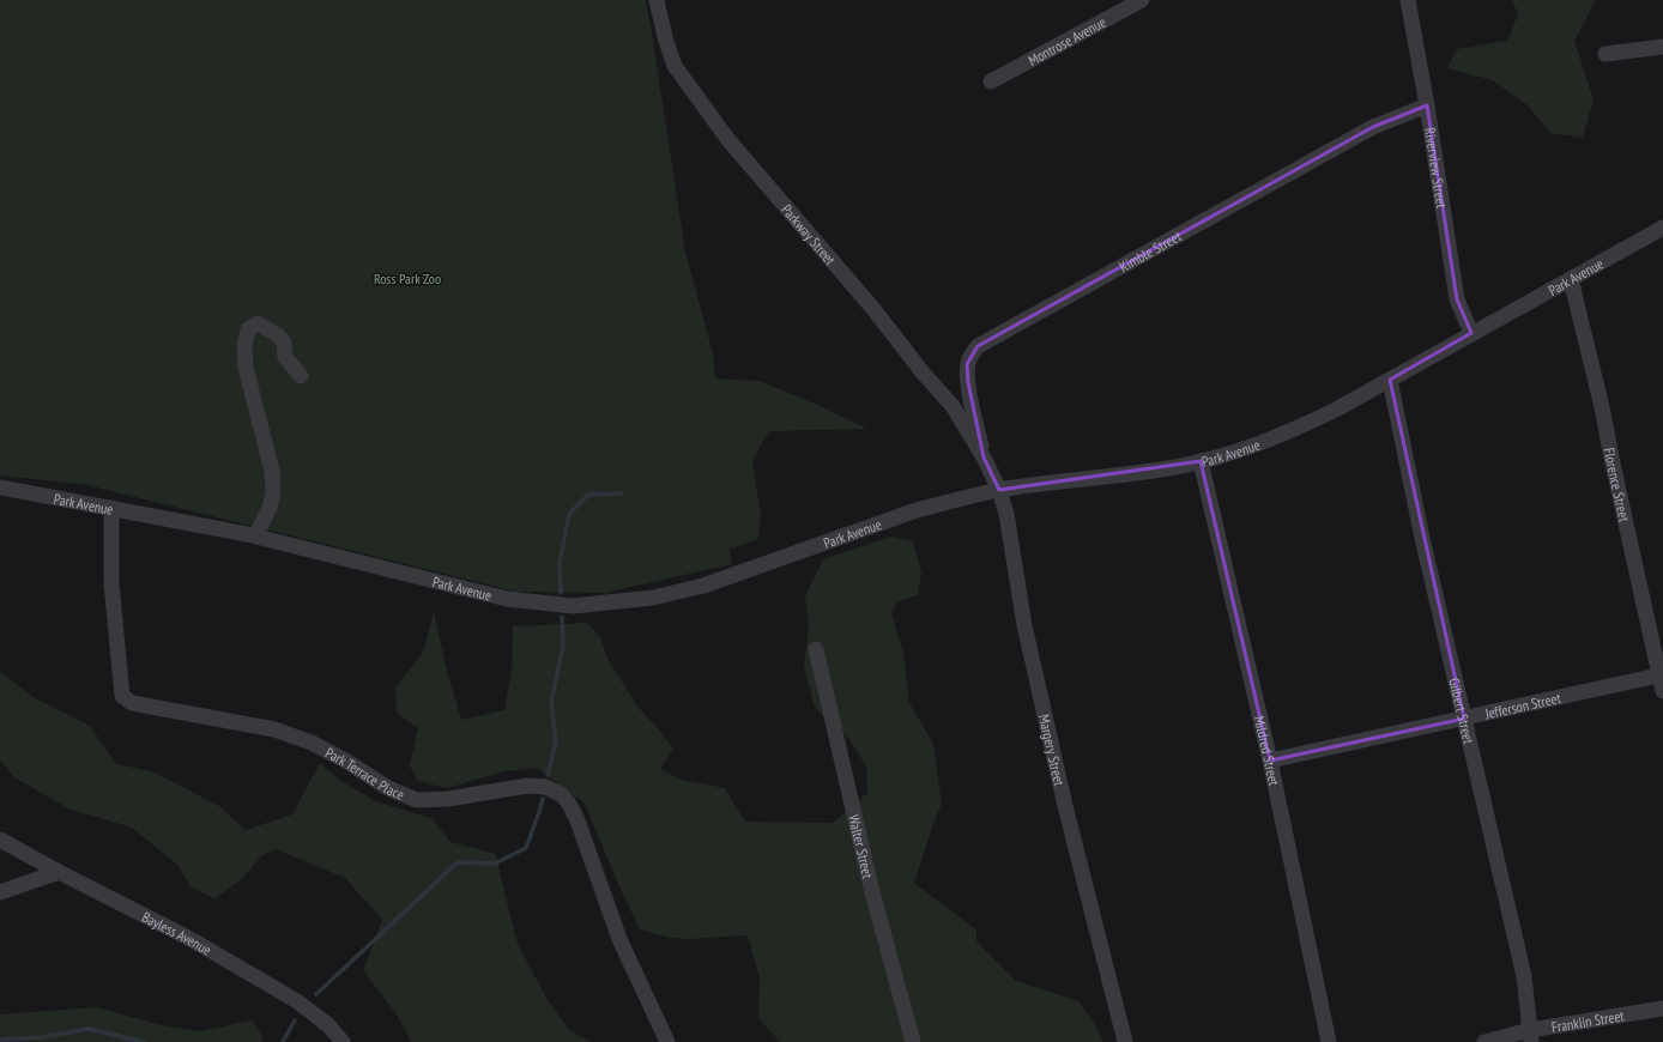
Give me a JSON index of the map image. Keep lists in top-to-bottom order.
{
  "streets": {
    "street": [
      "Montrose Avenue",
      "Riverview Street",
      "Parkway Street",
      "Kimble Street",
      "Park Avenue",
      "Florence Street",
      "Jefferson Street",
      "Gilbert Street",
      "Margery Street",
      "Mildred Street",
      "Park Terrace Place",
      "Walter Street",
      "Bayless Avenue",
      "Franklin Street"
    ]
  },
  "crossings": [
    ["Riverview Street", "Kimble Street"],
    ["Riverview Street", "Park Avenue"],
    ["Parkway Street", "Kimble Street"],
    ["Parkway Street", "Margery Street"],
    ["Kimble Street", "Margery Street"],
    ["Park Avenue", "Florence Street"],
    ["Park Avenue", "Gilbert Street"],
    ["Park Avenue", "Margery Street"],
    ["Park Avenue", "Mildred Street"],
    ["Park Avenue", "Park Terrace Place"],
    ["Florence Street", "Jefferson Street"],
    ["Jefferson Street", "Gilbert Street"],
    ["Jefferson Street", "Mildred Street"],
    ["Gilbert Street", "Franklin Street"]
  ],
  "parks": ["Ross Park Zoo"]
}
